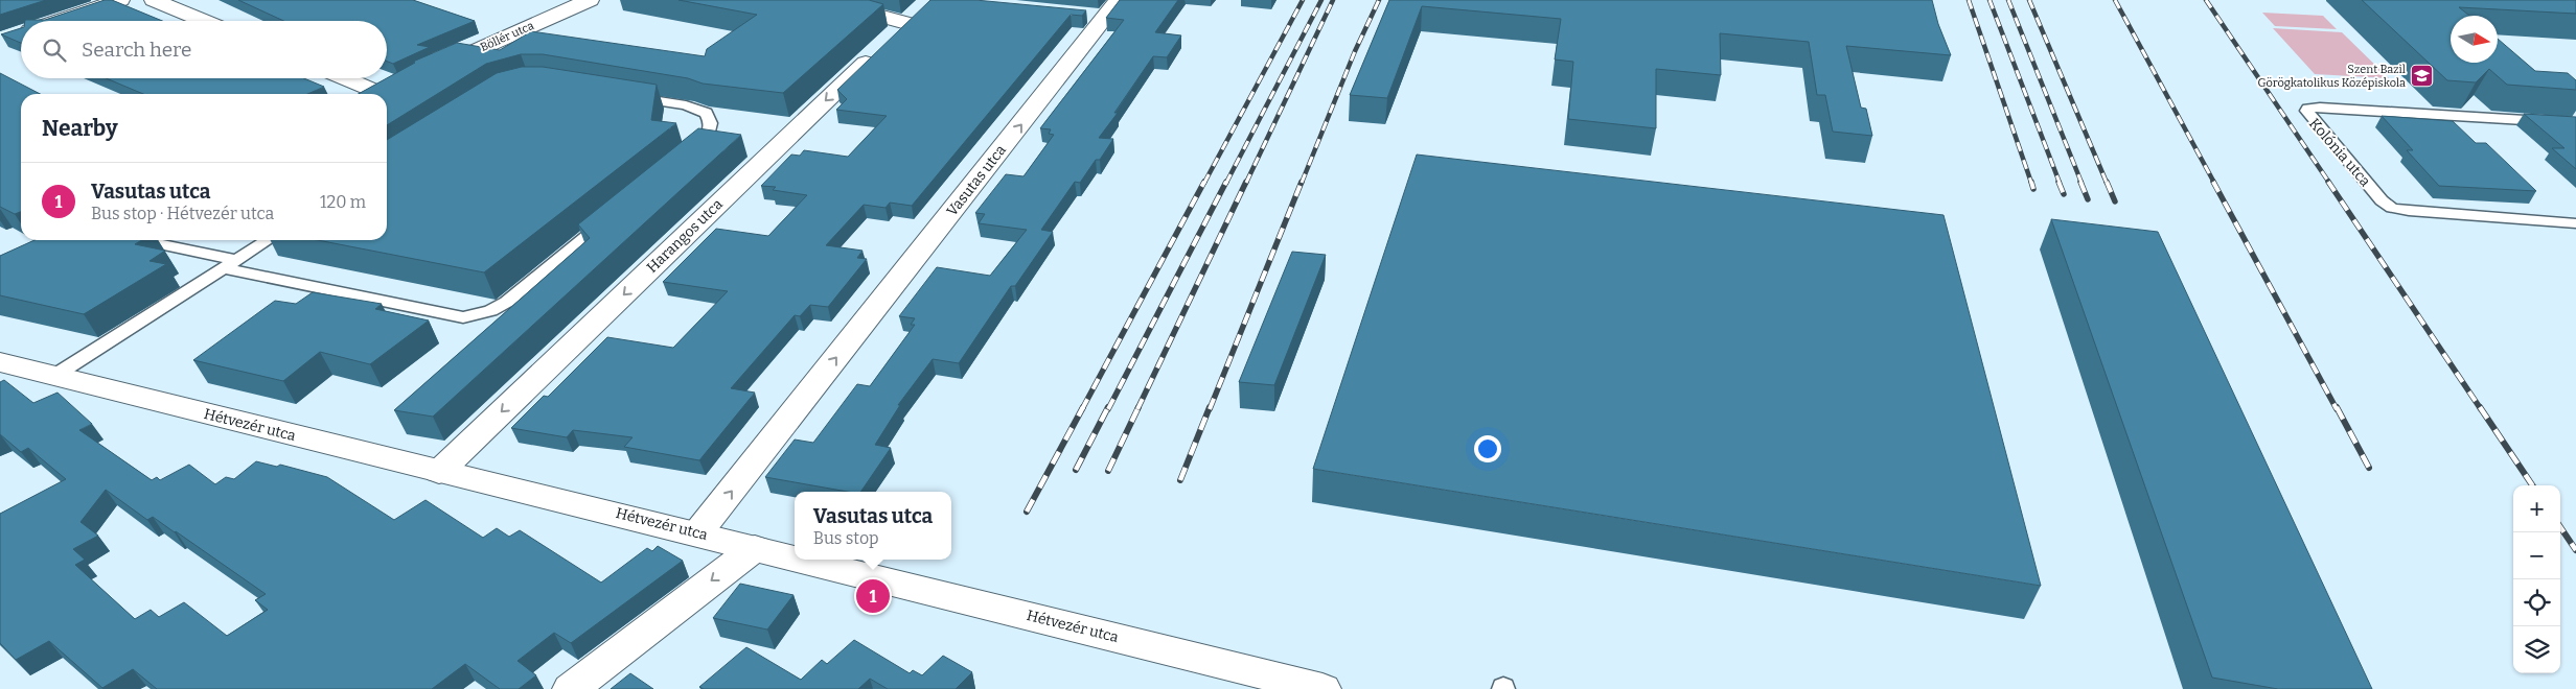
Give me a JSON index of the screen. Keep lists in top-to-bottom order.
{
  "streets": {
    "street": [
      "Böllér utca",
      "Vasutas utca",
      "Harangos utca",
      "Hétvezér utca"
    ],
    "lane": ["Kolónia utca"]
  },
  "crossings": [
    ["Vasutas utca", "Hétvezér utca"],
    ["Harangos utca", "Hétvezér utca"]
  ],
  "one_way": ["Vasutas utca", "Harangos utca"],
  "places": {
    "school or university": ["Szent Bazil Görögkatolikus Középiskola"]
  },
  "north": "right",
  "page": {
    "search": "Search here",
    "heading": "Nearby",
    "list": [
      {
        "mark": "1",
        "name": "Vasutas utca",
        "note": "Bus stop · Hétvezér utca",
        "value": "120 m"
      }
    ],
    "map_buttons": ["+", "−"],
    "popup": ["Vasutas utca", "Bus stop"],
    "pins": "1"
  }
}
